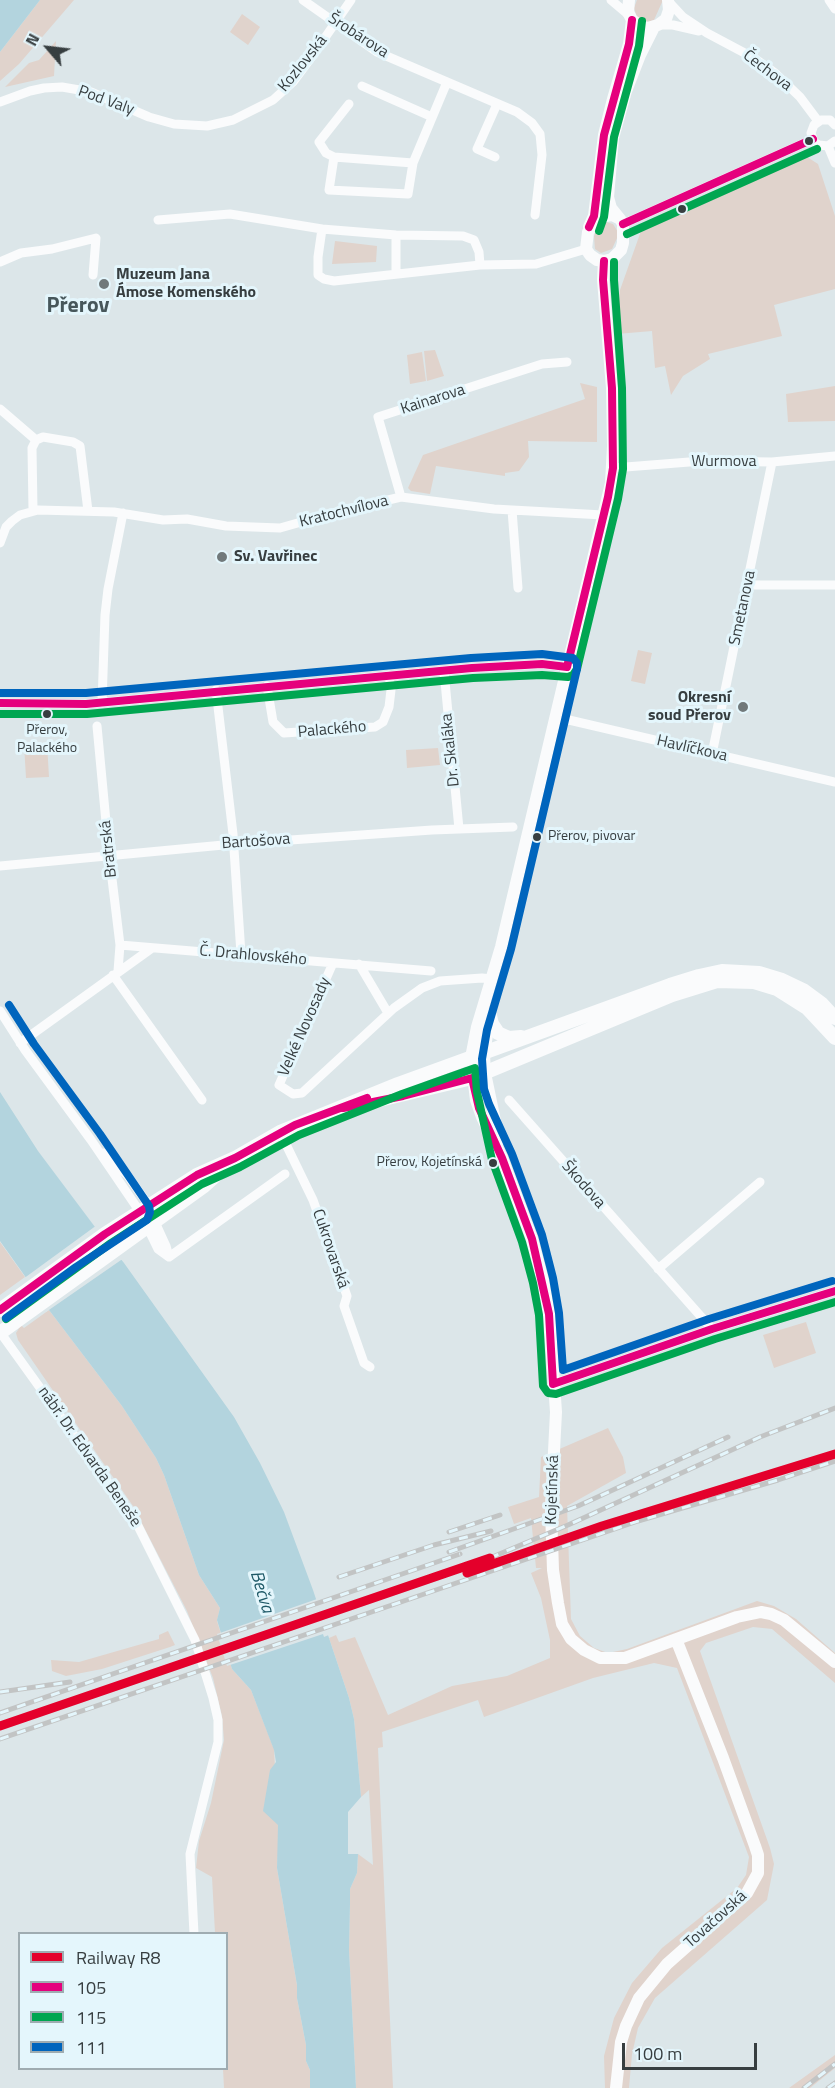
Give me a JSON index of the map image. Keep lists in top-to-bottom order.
{
  "streets": {
    "main road": ["Kojetínská", "Tovačovská"],
    "street": [
      "Šrobárova",
      "Kozlovská",
      "Čechova",
      "Pod Valy",
      "Kainarova",
      "Wurmova",
      "Kratochvílova",
      "Smetanova",
      "Palackého",
      "Havlíčkova",
      "Dr. Skaláka",
      "Bartošova",
      "Bratrská",
      "Č. Drahlovského",
      "Velké Novosady",
      "Škodova",
      "Cukrovarská",
      "nábř. Dr. Edvarda Beneše"
    ]
  },
  "crossings": [
    ["Šrobárova", "Kozlovská"],
    ["Kozlovská", "Pod Valy"],
    ["Kainarova", "Kratochvílova"],
    ["Wurmova", "Smetanova"],
    ["Smetanova", "Havlíčkova"],
    ["Dr. Skaláka", "Bartošova"],
    ["Bartošova", "Bratrská"],
    ["Bratrská", "Č. Drahlovského"],
    ["Č. Drahlovského", "Velké Novosady"],
    ["Kojetínská", "Tovačovská"]
  ],
  "districts": ["Přerov"],
  "water": ["Bečva"],
  "places": [
    "Muzeum Jana Ámose Komenského",
    "Sv. Vavřinec",
    "Okresní soud Přerov",
    "Přerov, Palackého",
    "Přerov, pivovar",
    "Přerov, Kojetínská"
  ],
  "lines": [
    "transit line 105",
    "transit line 115",
    "transit line 111",
    "rail line R8"
  ],
  "legend": [
    "Railway R8",
    "105",
    "115",
    "111"
  ],
  "scale_bar": "100 m",
  "north": "top left"
}
